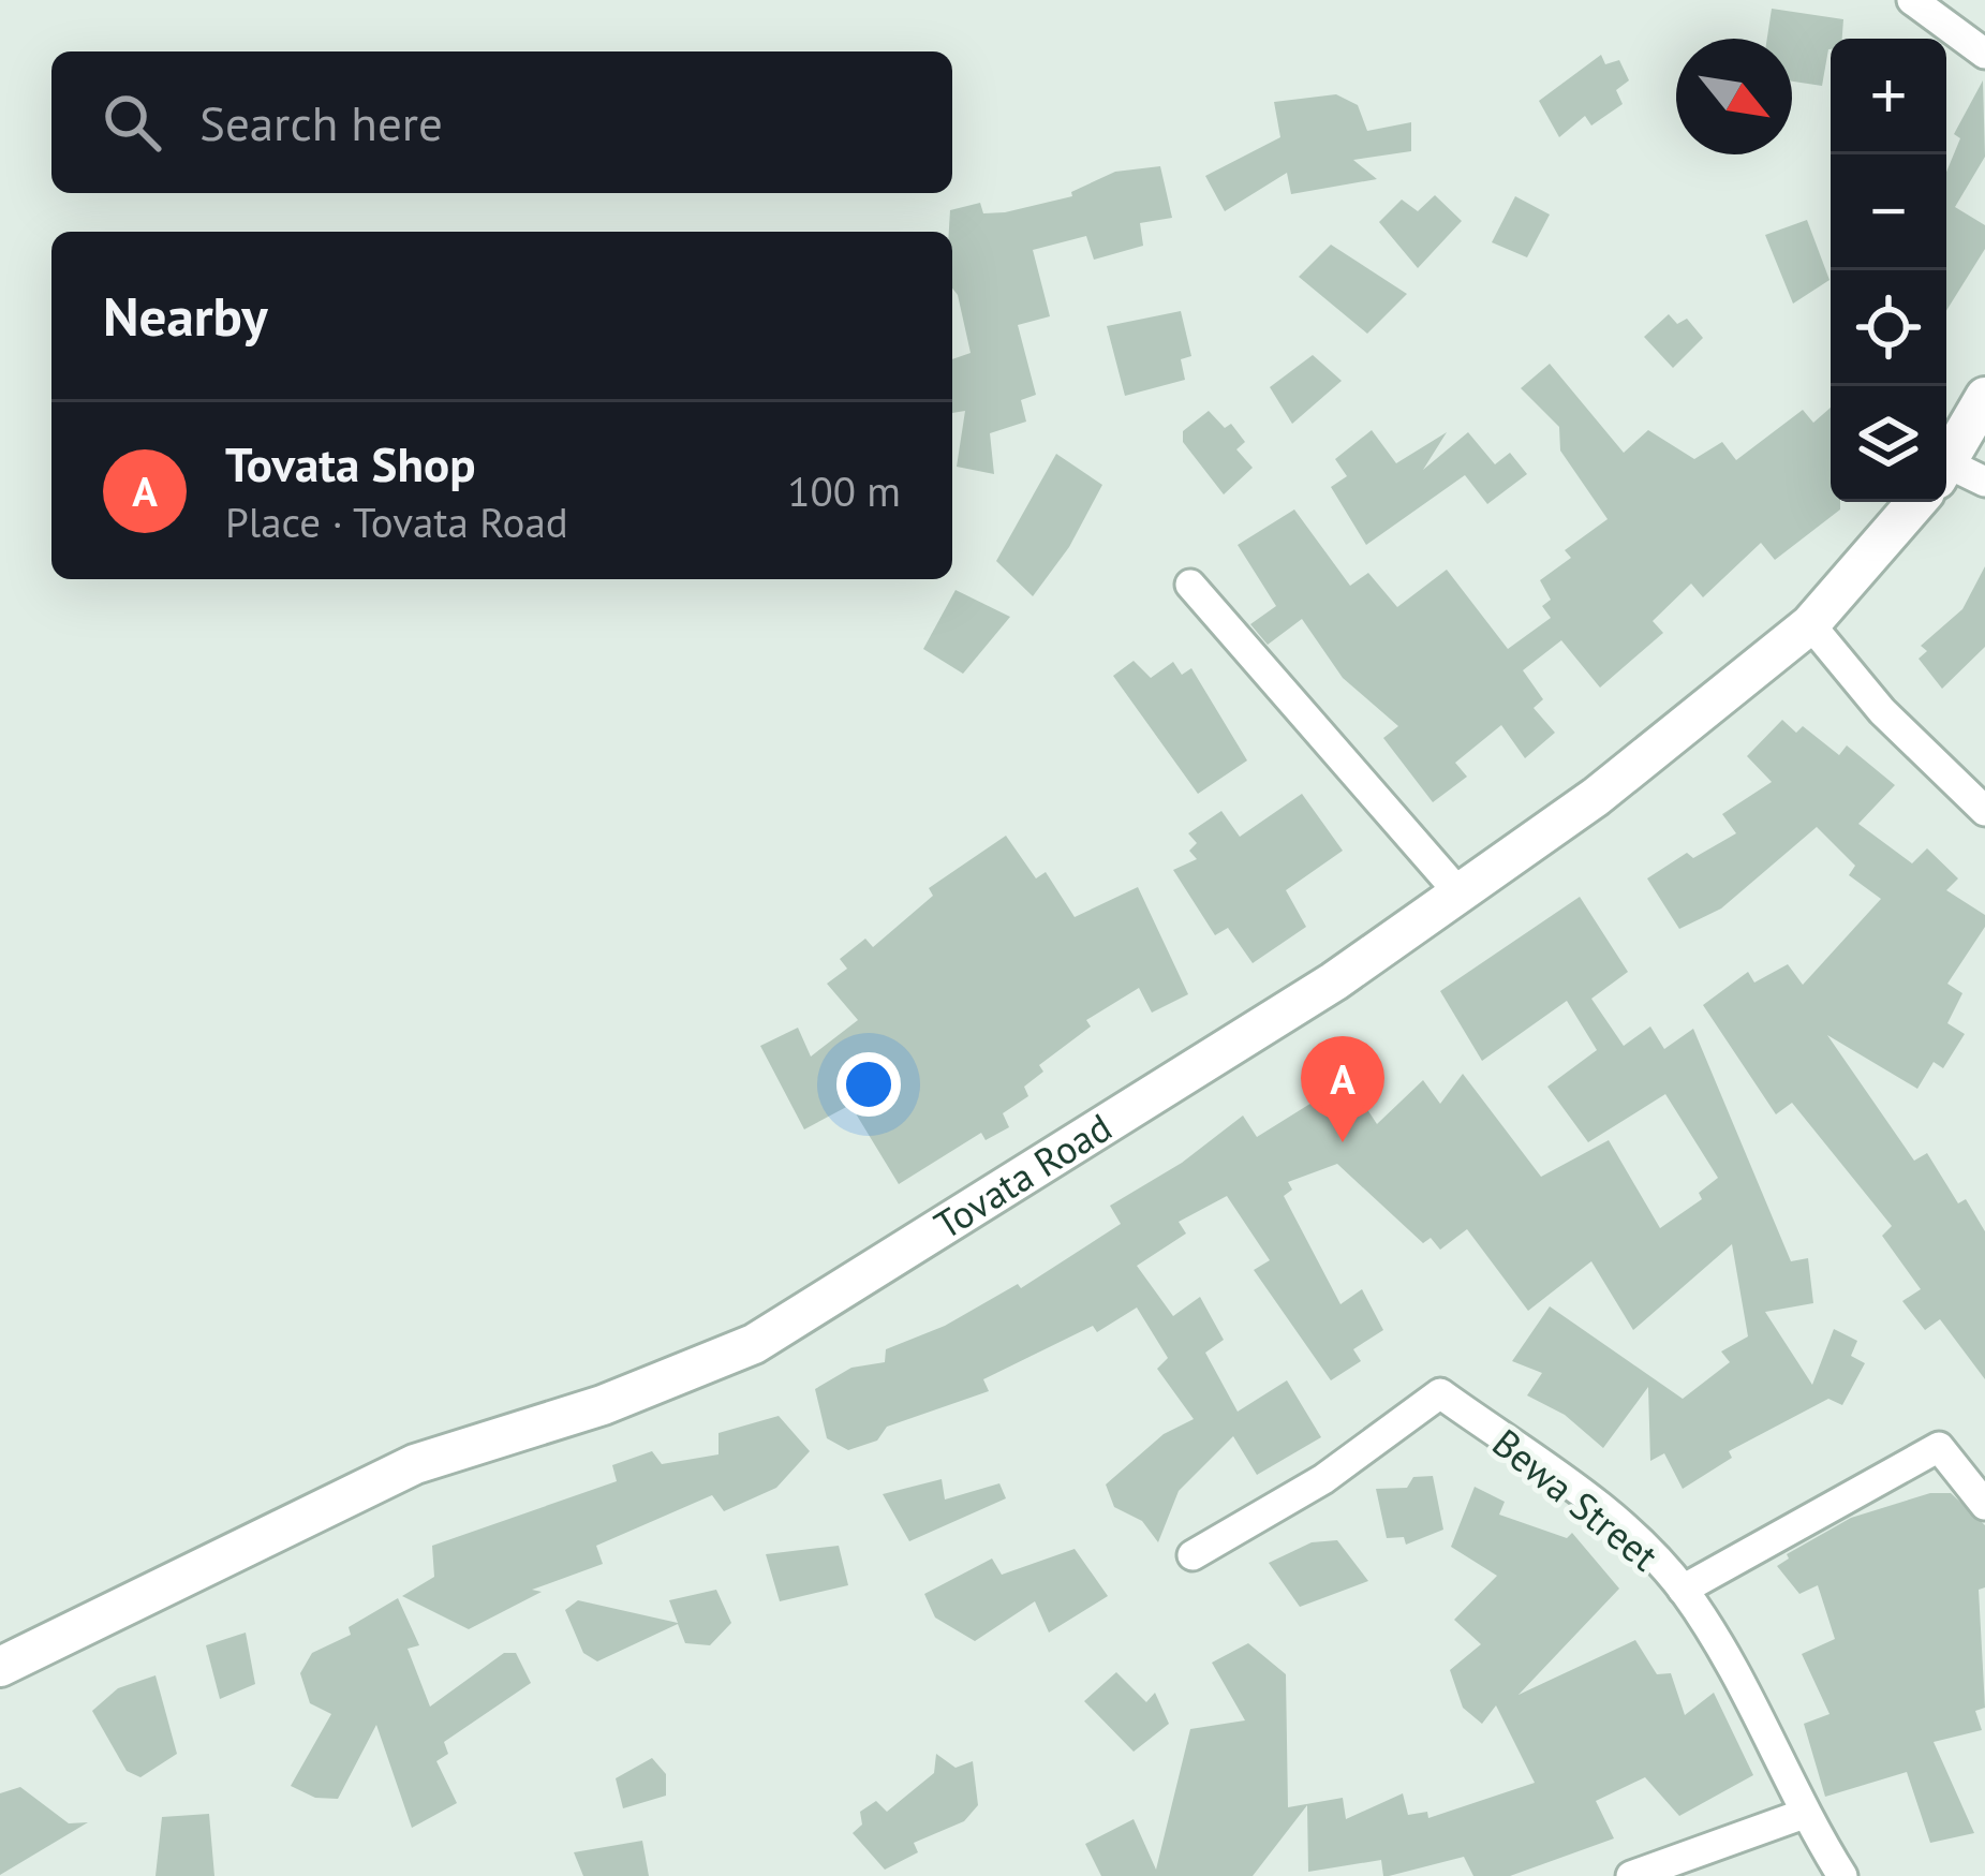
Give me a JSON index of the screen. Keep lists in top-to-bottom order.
{
  "streets": {
    "street": ["Tovata Road", "Bewa Street"]
  },
  "north": "bottom right",
  "page": {
    "map_buttons": ["+", "−"],
    "search": "Search here",
    "heading": "Nearby",
    "list": [
      {
        "mark": "A",
        "name": "Tovata Shop",
        "note": "Place · Tovata Road",
        "value": "100 m"
      }
    ],
    "pins": "A"
  }
}
